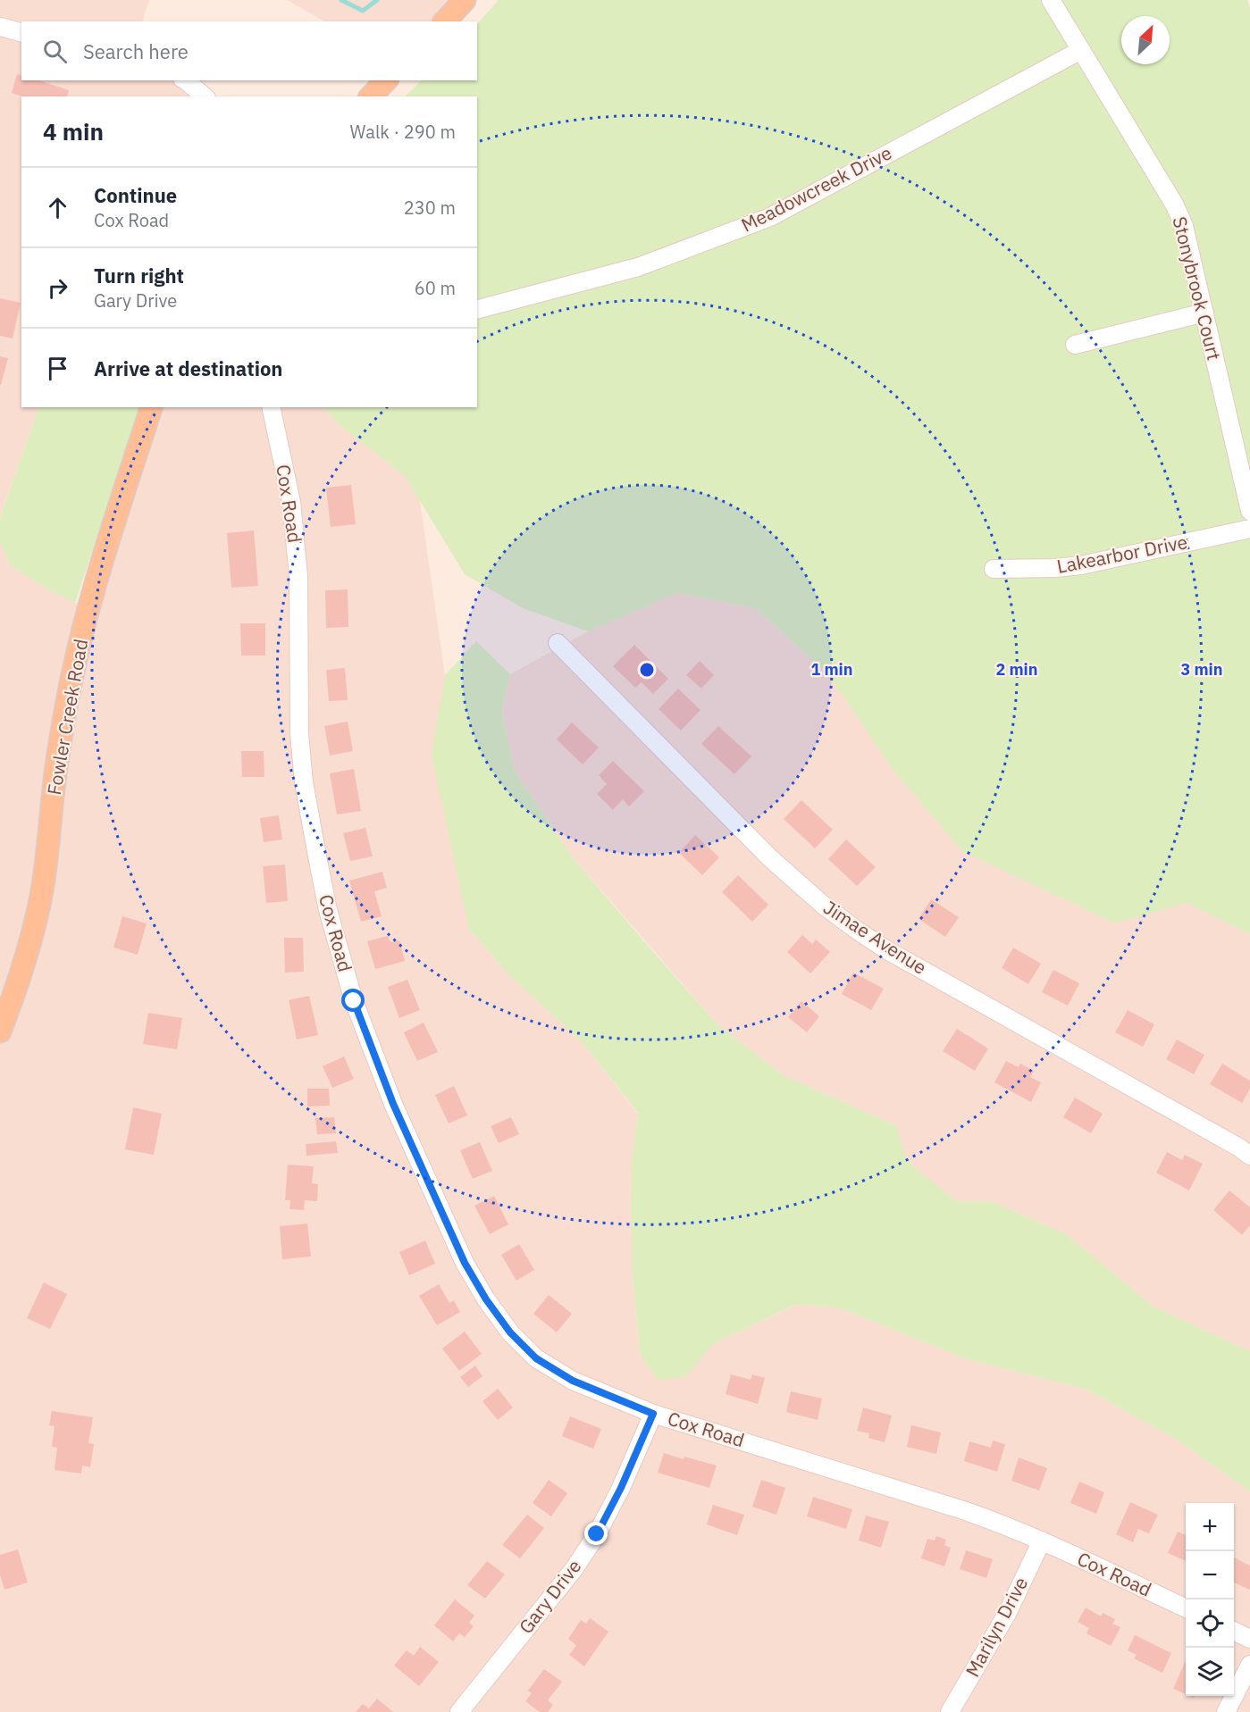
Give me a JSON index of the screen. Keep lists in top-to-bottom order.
{
  "streets": {
    "main road": ["Fowler Creek Road"],
    "street": [
      "Meadowcreek Drive",
      "Stonybrook Court",
      "Cox Road",
      "Lakearbor Drive",
      "Jimae Avenue",
      "Gary Drive",
      "Marilyn Drive"
    ]
  },
  "crossings": [
    ["Meadowcreek Drive", "Stonybrook Court"],
    ["Cox Road", "Gary Drive"],
    ["Cox Road", "Marilyn Drive"]
  ],
  "north": "top right",
  "page": {
    "search": "Search here",
    "heading": ["4 min", "Walk · 290 m"],
    "list": [
      ["Continue", "Cox Road", "230 m"],
      ["Turn right", "Gary Drive", "60 m"],
      "Arrive at destination"
    ],
    "map_buttons": ["+", "−"]
  },
  "rings": ["1 min", "2 min", "3 min"]
}
